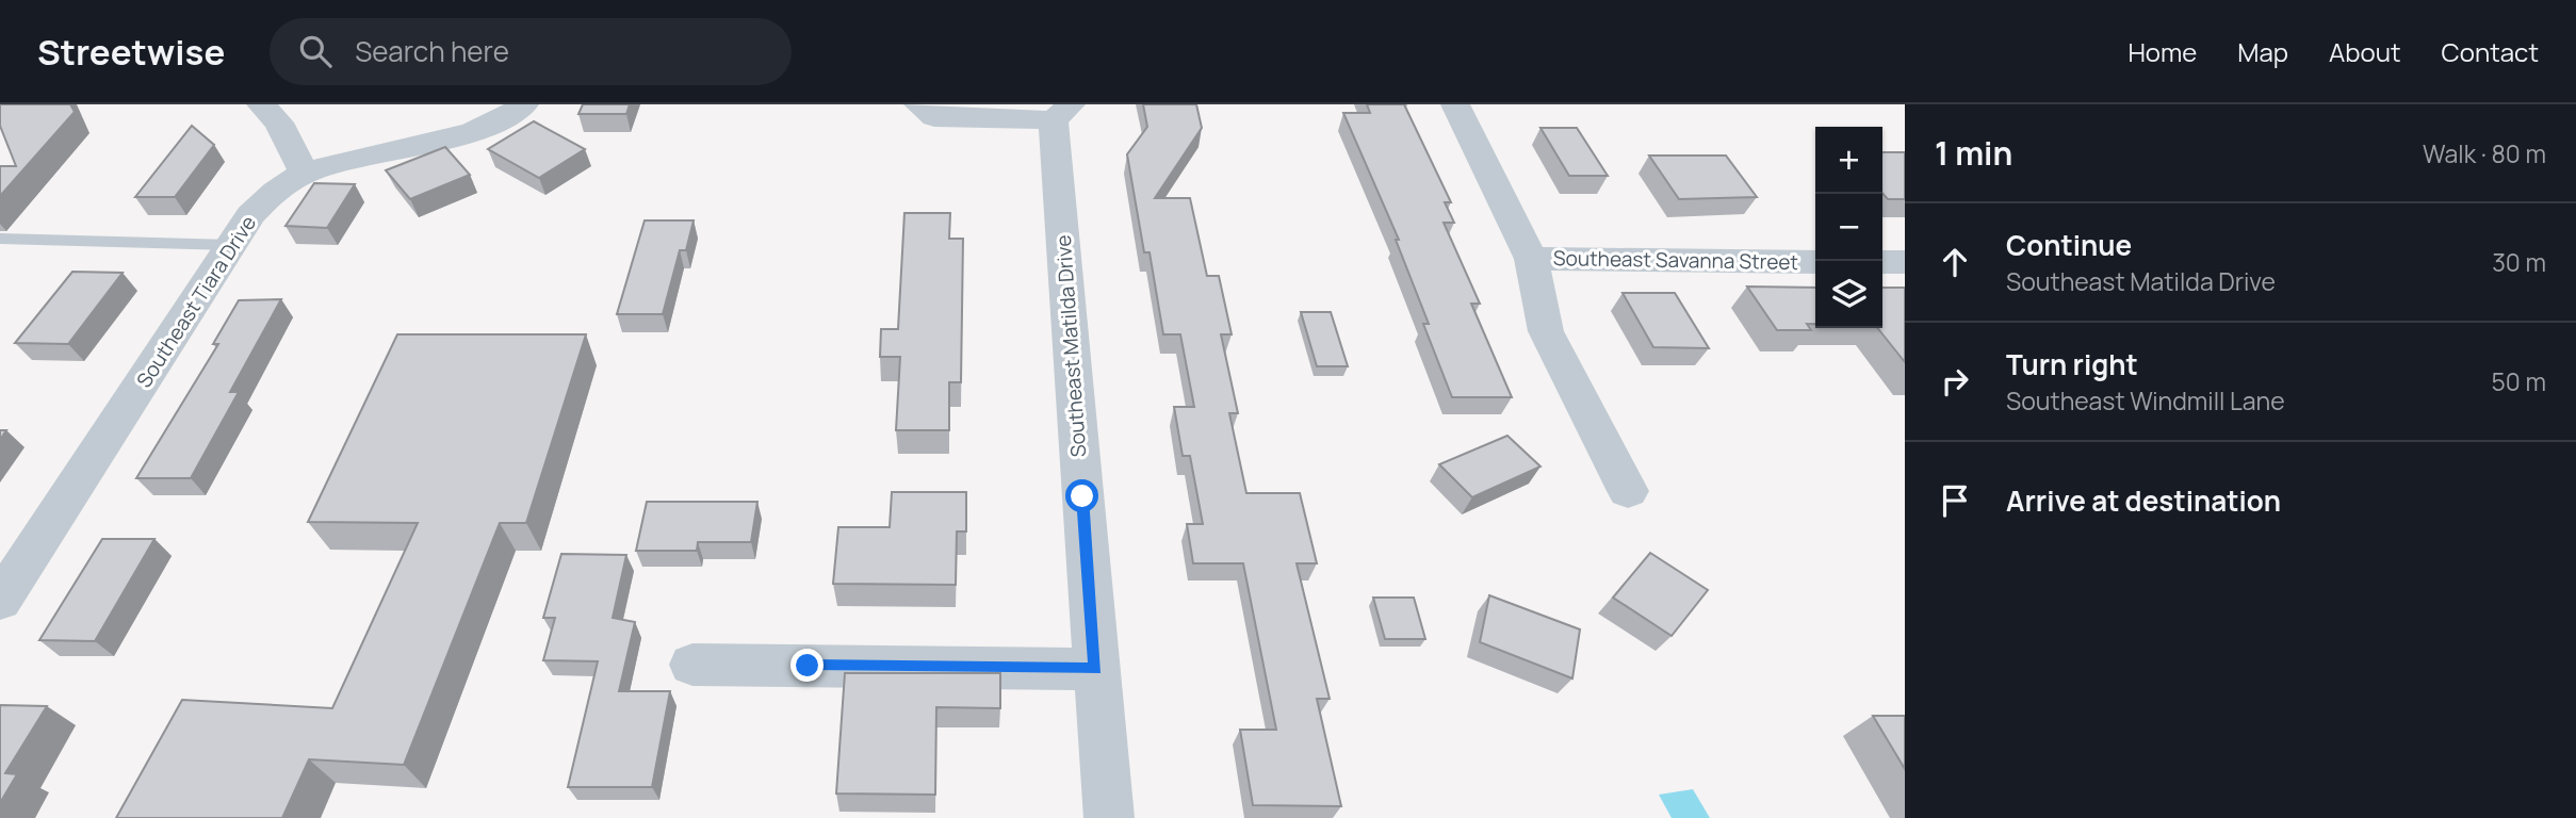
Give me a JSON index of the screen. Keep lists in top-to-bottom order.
{
  "streets": {
    "street": ["Southeast Savanna Street", "Southeast Tiara Drive", "Southeast Matilda Drive"]
  },
  "page": {
    "header": "Streetwise",
    "search": "Search here",
    "nav": [
      "Home",
      "Map",
      "About",
      "Contact"
    ],
    "heading": ["1 min", "Walk · 80 m"],
    "map_buttons": ["+", "−"],
    "list": [
      ["Continue", "Southeast Matilda Drive", "30 m"],
      ["Turn right", "Southeast Windmill Lane", "50 m"],
      "Arrive at destination"
    ]
  }
}
